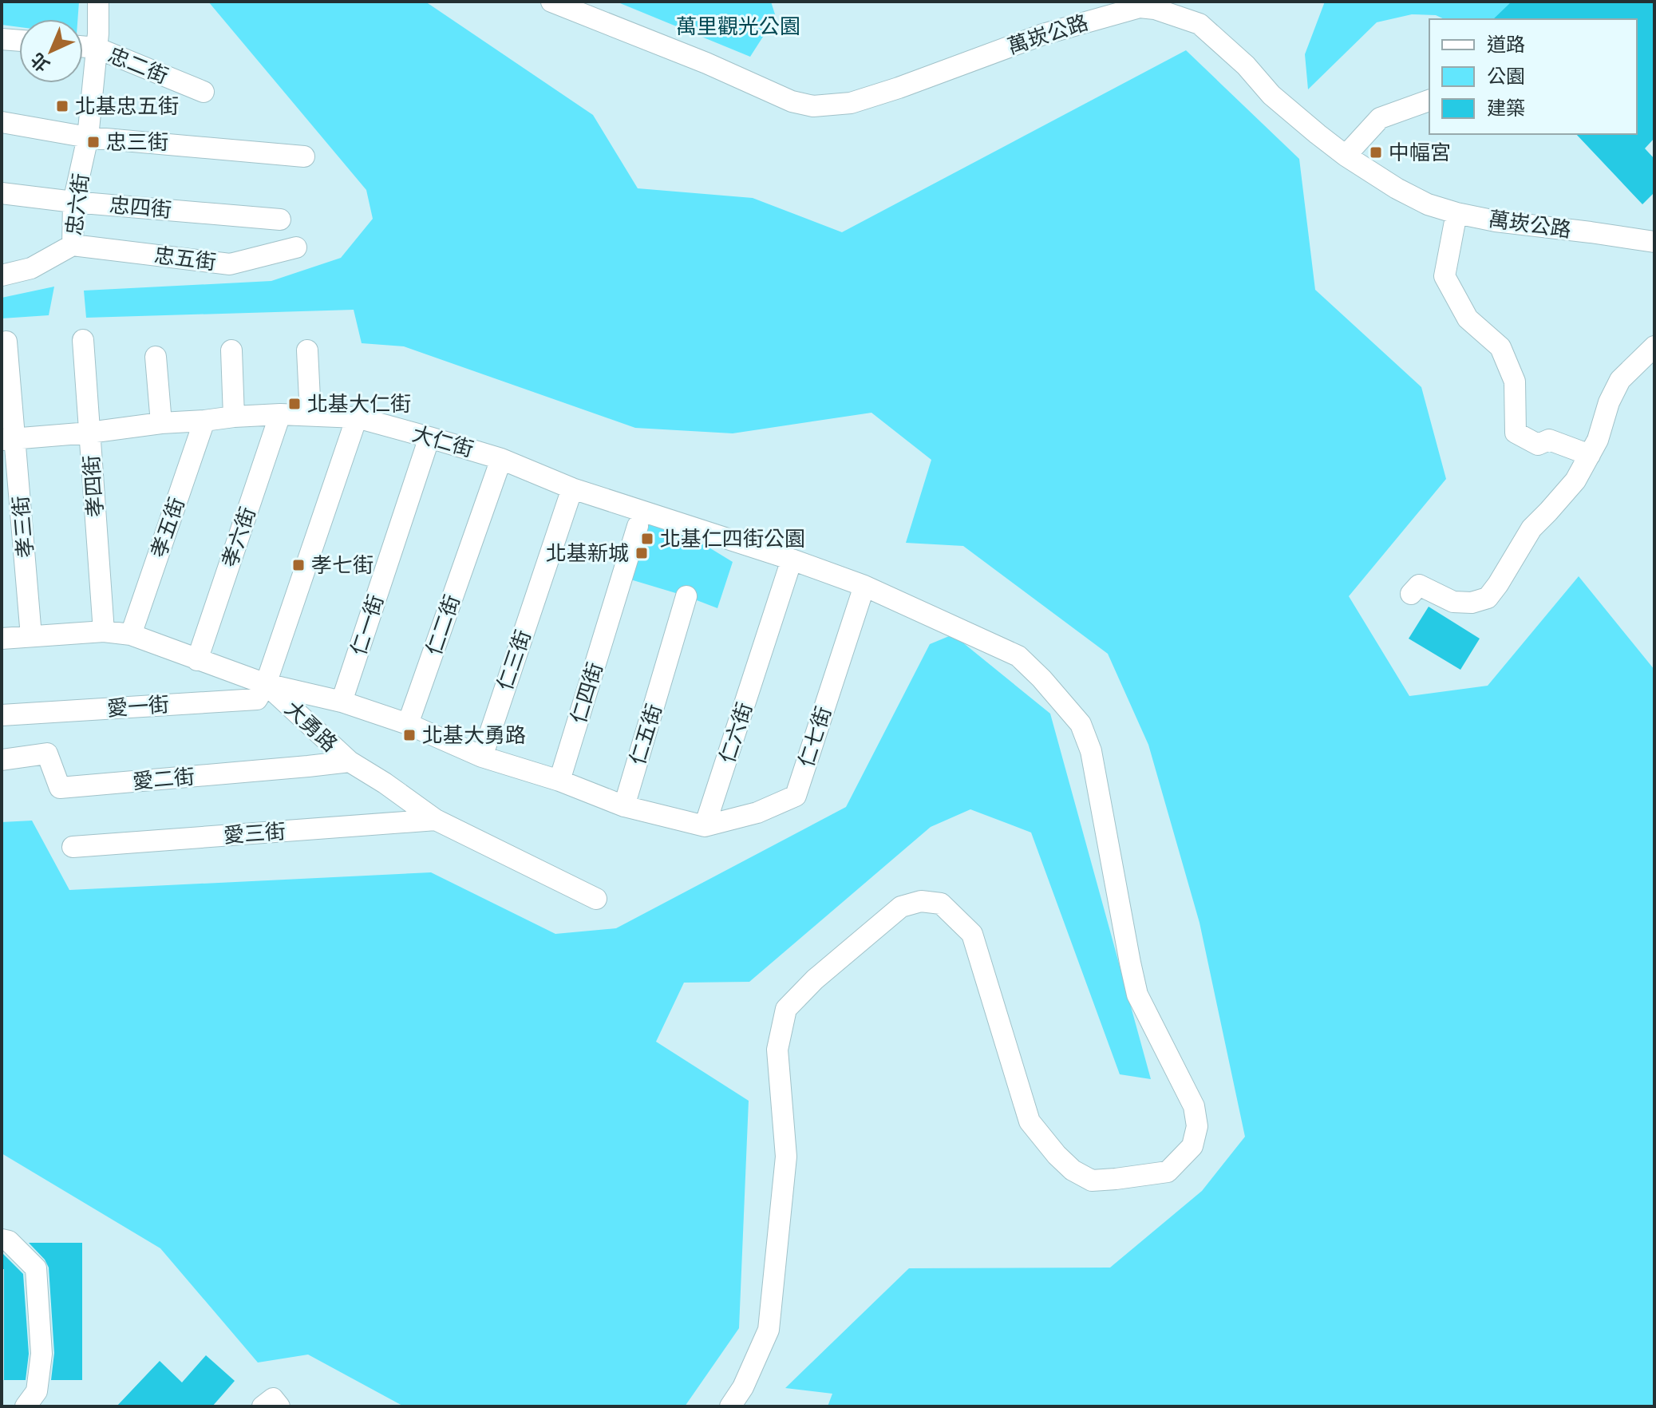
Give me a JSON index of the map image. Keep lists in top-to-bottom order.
{
  "streets": {
    "street": [
      "萬崁公路",
      "忠二街",
      "忠六街",
      "忠四街",
      "忠五街",
      "大仁街",
      "孝四街",
      "孝三街",
      "孝五街",
      "孝六街",
      "仁一街",
      "仁二街",
      "仁三街",
      "仁四街",
      "愛一街",
      "大勇路",
      "仁六街",
      "仁五街",
      "仁七街",
      "愛二街",
      "愛三街"
    ]
  },
  "crossings": [
    ["忠二街", "忠六街"],
    ["忠六街", "忠四街"],
    ["忠六街", "忠五街"],
    ["大仁街", "孝四街"],
    ["大仁街", "孝三街"],
    ["大仁街", "孝五街"],
    ["大仁街", "孝六街"],
    ["大仁街", "仁一街"],
    ["大仁街", "仁二街"],
    ["大仁街", "仁三街"],
    ["大仁街", "仁六街"],
    ["大仁街", "仁七街"],
    ["孝四街", "大勇路"],
    ["孝三街", "大勇路"],
    ["孝五街", "大勇路"],
    ["孝六街", "大勇路"],
    ["愛一街", "大勇路"],
    ["大勇路", "愛二街"],
    ["大勇路", "愛三街"],
    ["仁六街", "仁七街"]
  ],
  "parks": ["萬里觀光公園"],
  "places": {
    "transit": [
      "北基忠五街",
      "忠三街",
      "中幅宮",
      "北基大仁街",
      "北基仁四街公園",
      "北基新城",
      "孝七街",
      "北基大勇路"
    ]
  },
  "legend": ["道路", "公園", "建築"],
  "north": "bottom left"
}
